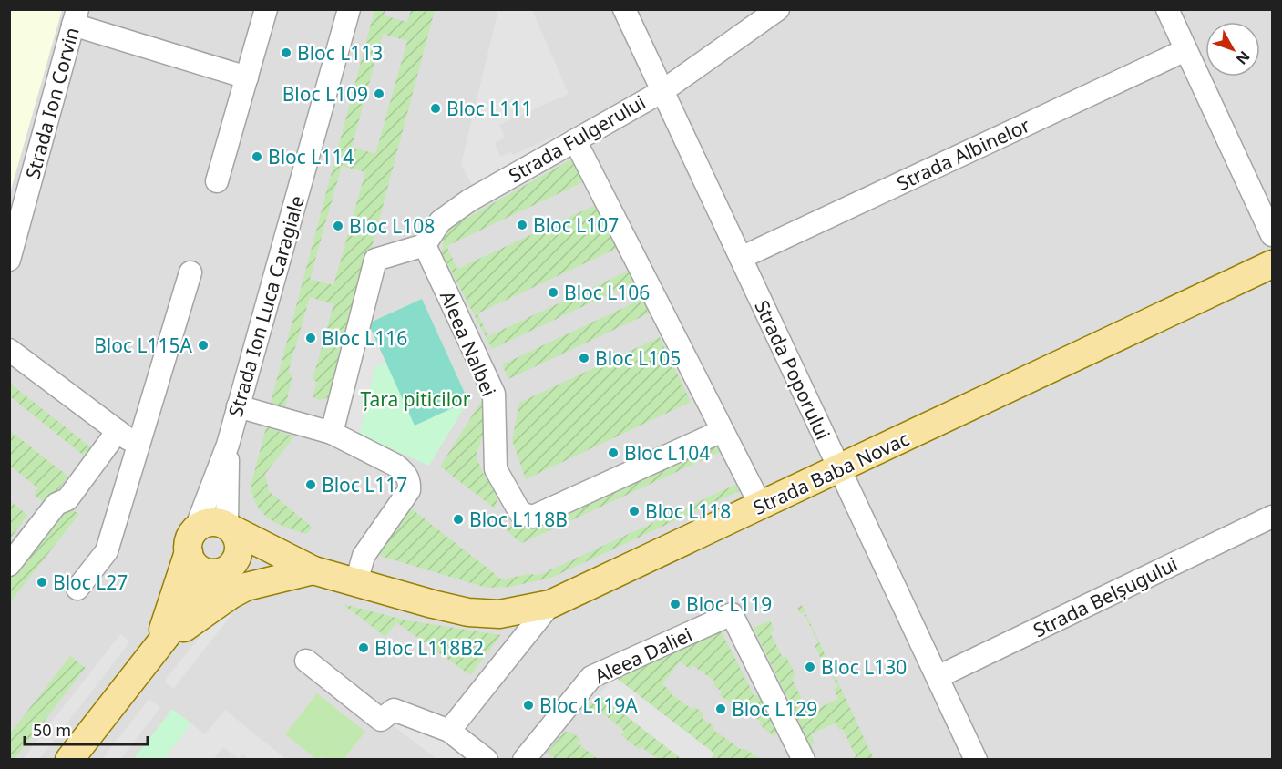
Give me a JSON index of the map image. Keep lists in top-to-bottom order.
{
  "streets": {
    "main road": ["Strada Ion Luca Caragiale", "Strada Baba Novac"],
    "street": [
      "Strada Ion Corvin",
      "Strada Fulgerului",
      "Strada Albinelor",
      "Aleea Nalbei",
      "Strada Poporului",
      "Strada Belșugului",
      "Aleea Daliei"
    ]
  },
  "crossings": [
    ["Strada Fulgerului", "Aleea Nalbei"],
    ["Strada Fulgerului", "Strada Poporului"],
    ["Strada Albinelor", "Strada Poporului"],
    ["Strada Ion Luca Caragiale", "Strada Baba Novac"],
    ["Strada Poporului", "Strada Baba Novac"],
    ["Strada Poporului", "Strada Belșugului"]
  ],
  "parks": ["Țara piticilor"],
  "places": [
    "Bloc L113",
    "Bloc L109",
    "Bloc L111",
    "Bloc L114",
    "Bloc L107",
    "Bloc L108",
    "Bloc L106",
    "Bloc L116",
    "Bloc L115A",
    "Bloc L105",
    "Bloc L104",
    "Bloc L117",
    "Bloc L118",
    "Bloc L118B",
    "Bloc L27",
    "Bloc L119",
    "Bloc L118B2",
    "Bloc L130",
    "Bloc L119A",
    "Bloc L129"
  ],
  "scale_bar": "50 m",
  "north": "bottom right"
}
